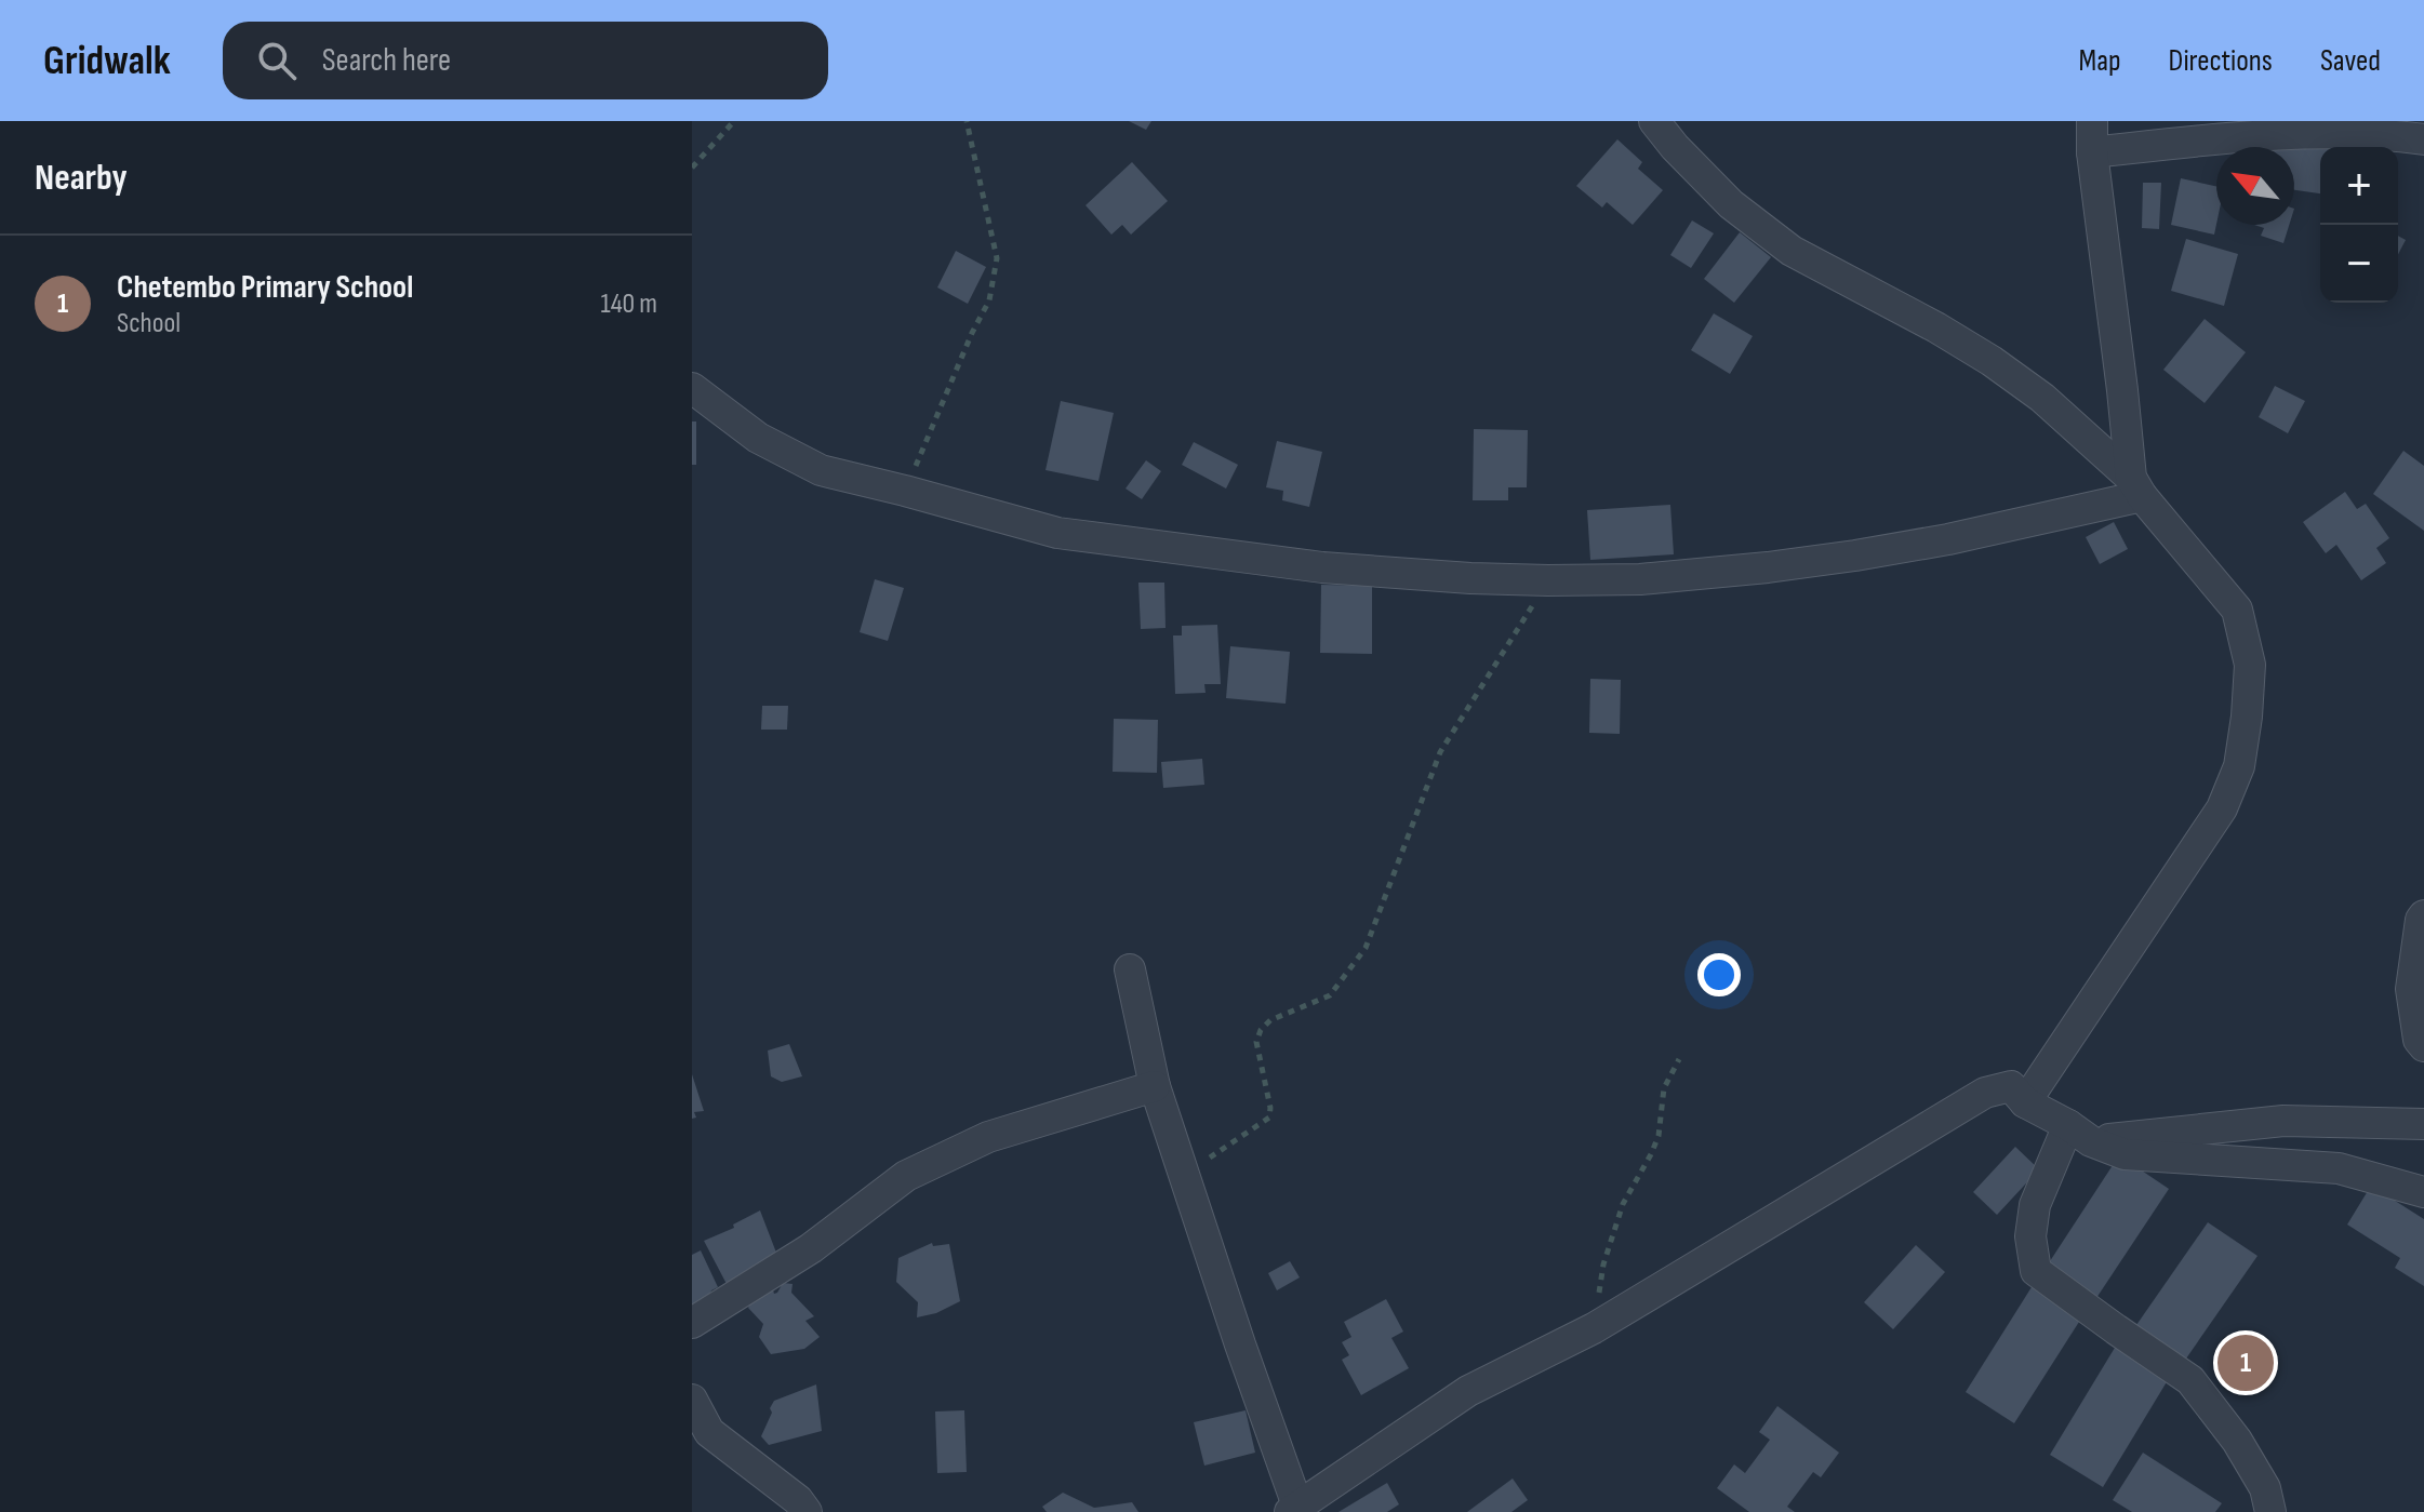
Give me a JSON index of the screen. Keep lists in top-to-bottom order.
{
  "north": "top left",
  "page": {
    "header": "Gridwalk",
    "search": "Search here",
    "nav": ["Map", "Directions", "Saved"],
    "heading": "Nearby",
    "map_buttons": ["+", "−"],
    "list": [
      {
        "mark": "1",
        "name": "Chetembo Primary School",
        "note": "School",
        "value": "140 m"
      }
    ],
    "pins": "1"
  }
}
